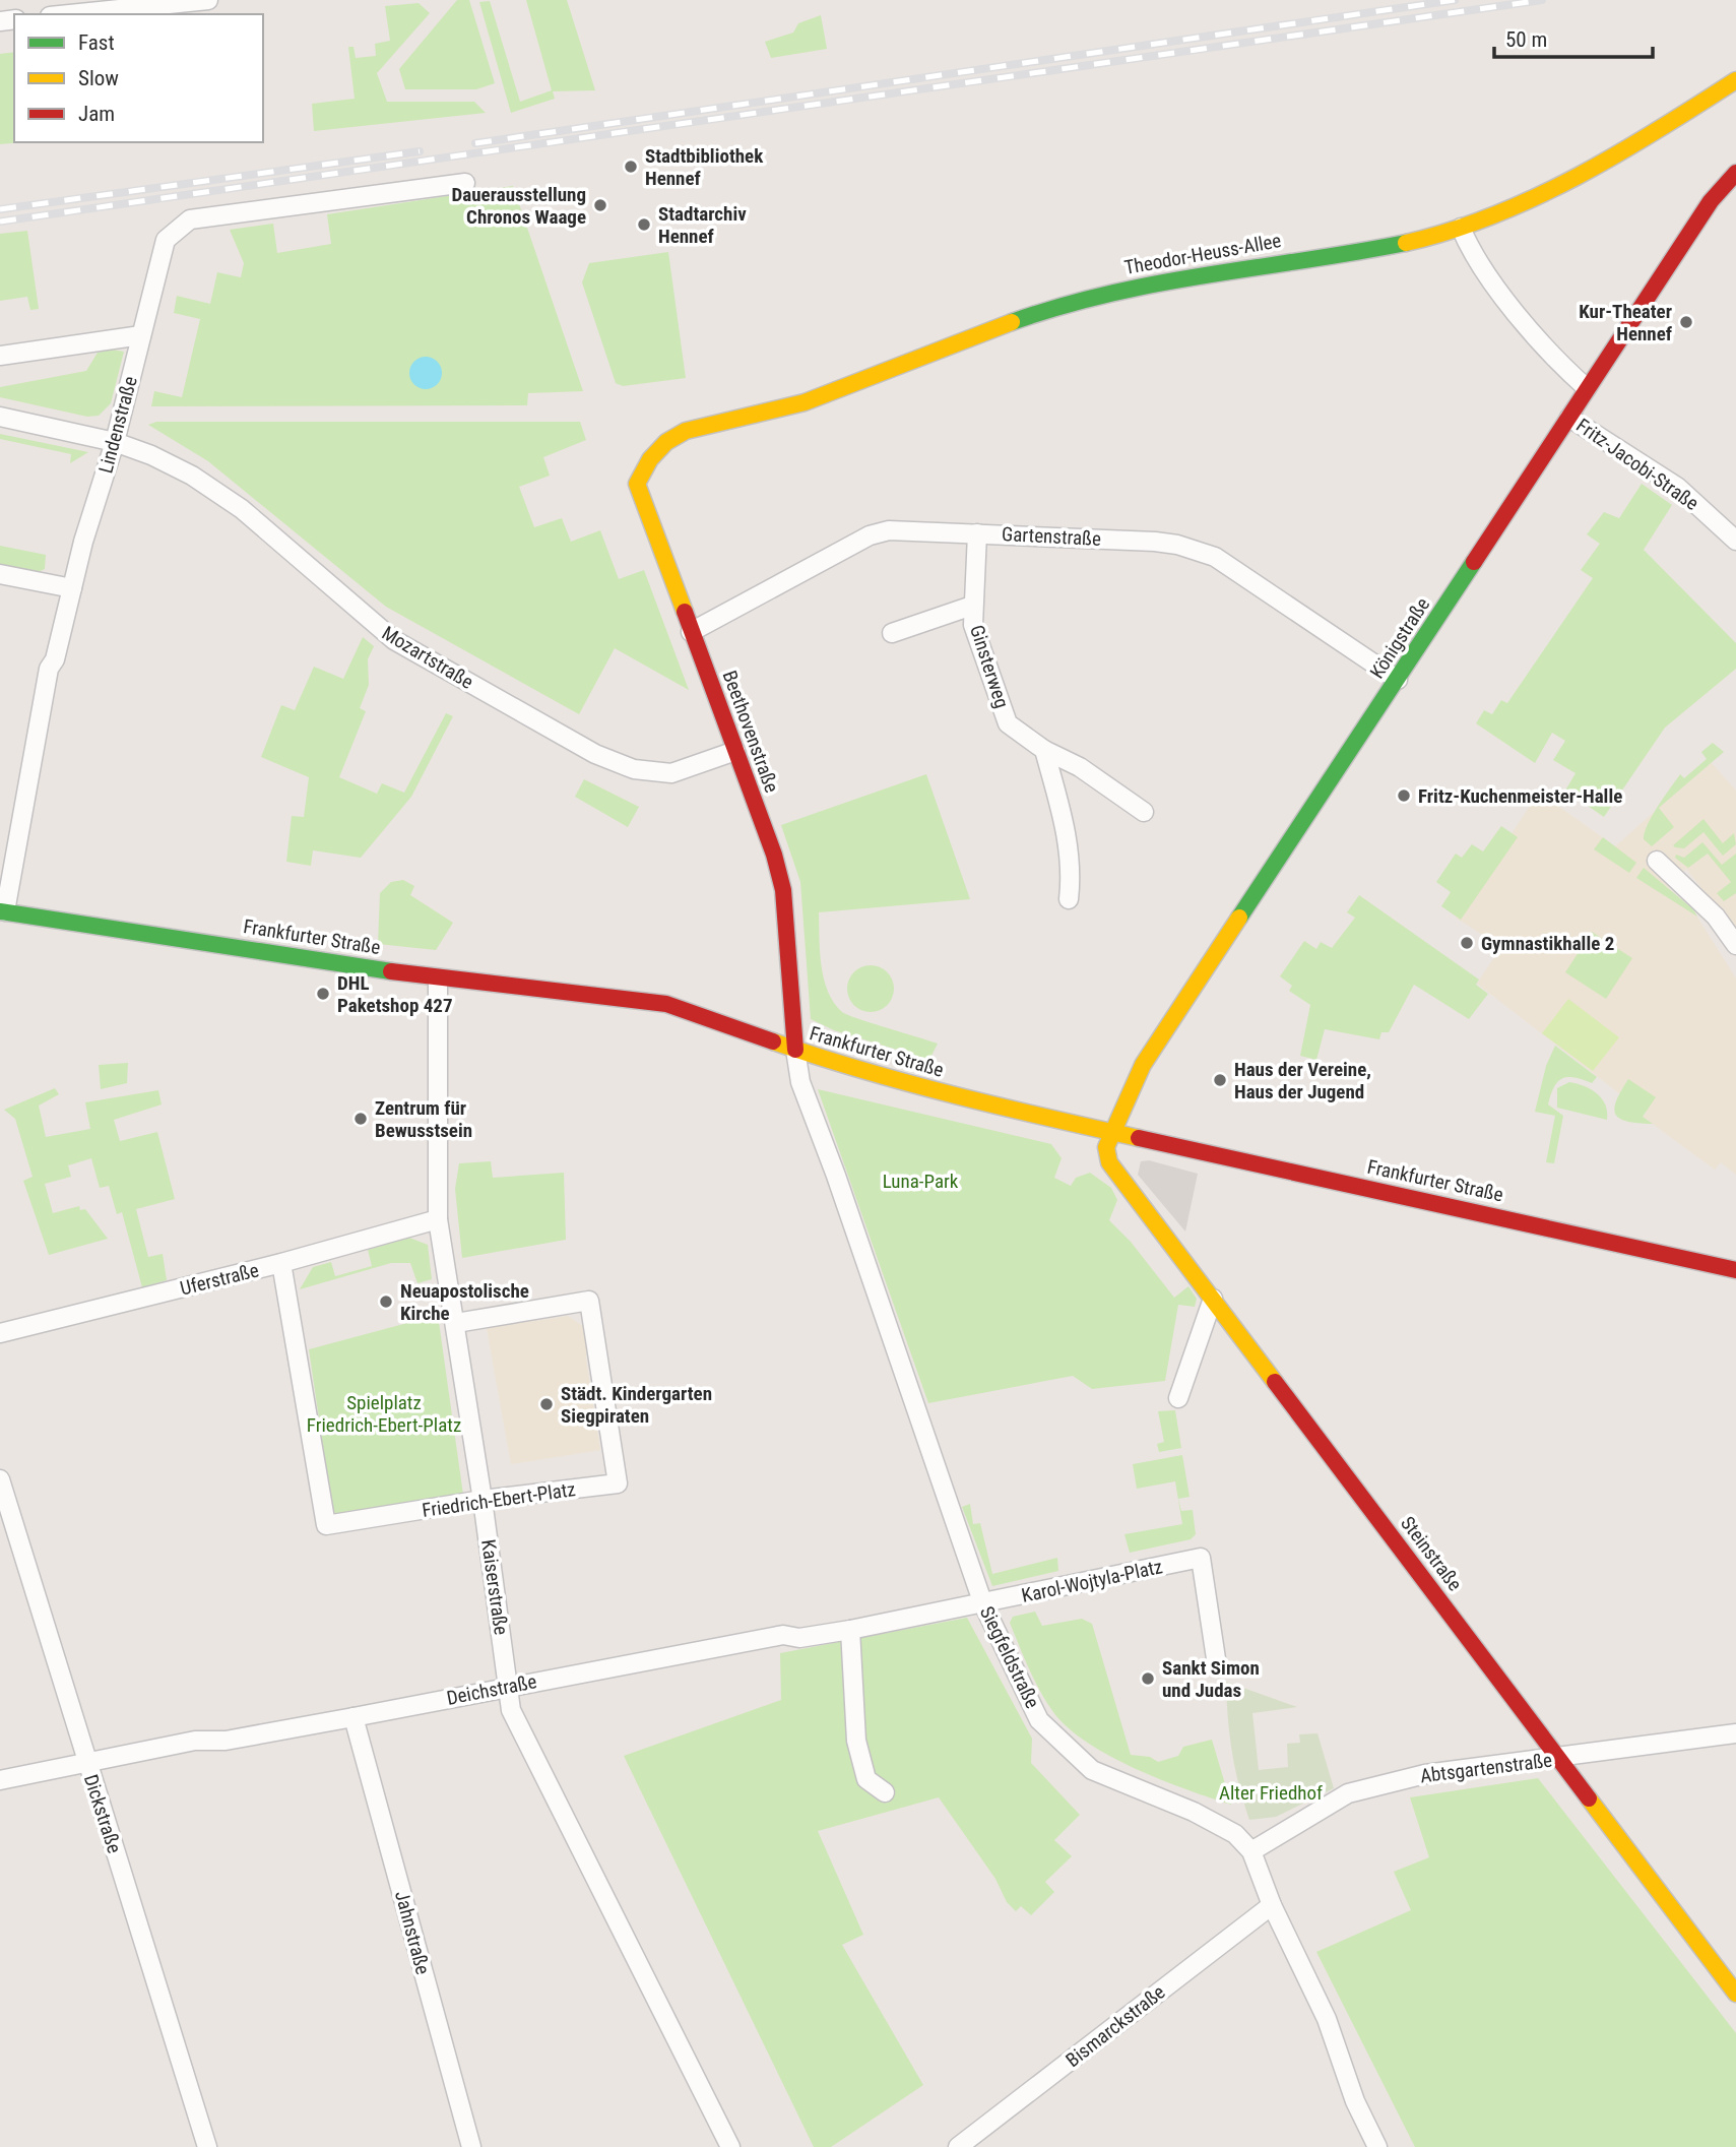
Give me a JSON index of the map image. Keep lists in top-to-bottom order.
{
  "streets": {
    "street": [
      "Theodor-Heuss-Allee",
      "Lindenstraße",
      "Fritz-Jacobi-Straße",
      "Gartenstraße",
      "Königstraße",
      "Mozartstraße",
      "Ginsterweg",
      "Beethovenstraße",
      "Frankfurter Straße",
      "Uferstraße",
      "Friedrich-Ebert-Platz",
      "Steinstraße",
      "Karol-Wojtyla-Platz",
      "Kaiserstraße",
      "Siegfeldstraße",
      "Deichstraße",
      "Abtsgartenstraße",
      "Dickstraße",
      "Jahnstraße",
      "Bismarckstraße"
    ]
  },
  "crossings": [
    ["Theodor-Heuss-Allee", "Fritz-Jacobi-Straße"],
    ["Theodor-Heuss-Allee", "Beethovenstraße"],
    ["Lindenstraße", "Mozartstraße"],
    ["Lindenstraße", "Frankfurter Straße"],
    ["Fritz-Jacobi-Straße", "Königstraße"],
    ["Gartenstraße", "Königstraße"],
    ["Gartenstraße", "Ginsterweg"],
    ["Gartenstraße", "Beethovenstraße"],
    ["Königstraße", "Frankfurter Straße"],
    ["Königstraße", "Steinstraße"],
    ["Mozartstraße", "Beethovenstraße"],
    ["Beethovenstraße", "Frankfurter Straße"],
    ["Beethovenstraße", "Siegfeldstraße"],
    ["Frankfurter Straße", "Steinstraße"],
    ["Frankfurter Straße", "Kaiserstraße"],
    ["Frankfurter Straße", "Siegfeldstraße"],
    ["Uferstraße", "Friedrich-Ebert-Platz"],
    ["Uferstraße", "Kaiserstraße"],
    ["Friedrich-Ebert-Platz", "Kaiserstraße"],
    ["Steinstraße", "Abtsgartenstraße"],
    ["Karol-Wojtyla-Platz", "Siegfeldstraße"],
    ["Karol-Wojtyla-Platz", "Deichstraße"],
    ["Kaiserstraße", "Deichstraße"],
    ["Siegfeldstraße", "Deichstraße"],
    ["Siegfeldstraße", "Abtsgartenstraße"],
    ["Siegfeldstraße", "Bismarckstraße"],
    ["Deichstraße", "Dickstraße"],
    ["Deichstraße", "Jahnstraße"]
  ],
  "parks": ["Luna-Park", "Spielplatz Friedrich-Ebert-Platz", "Alter Friedhof"],
  "places": [
    "Stadtbibliothek Hennef",
    "Dauerausstellung Chronos Waage",
    "Stadtarchiv Hennef",
    "Kur-Theater Hennef",
    "Fritz-Kuchenmeister-Halle",
    "Gymnastikhalle 2",
    "DHL Paketshop 427",
    "Haus der Vereine, Haus der Jugend",
    "Zentrum für Bewusstsein",
    "Neuapostolische Kirche",
    "Städt. Kindergarten Siegpiraten",
    "Sankt Simon und Judas"
  ],
  "legend": ["Fast", "Slow", "Jam"],
  "scale_bar": "50 m"
}
